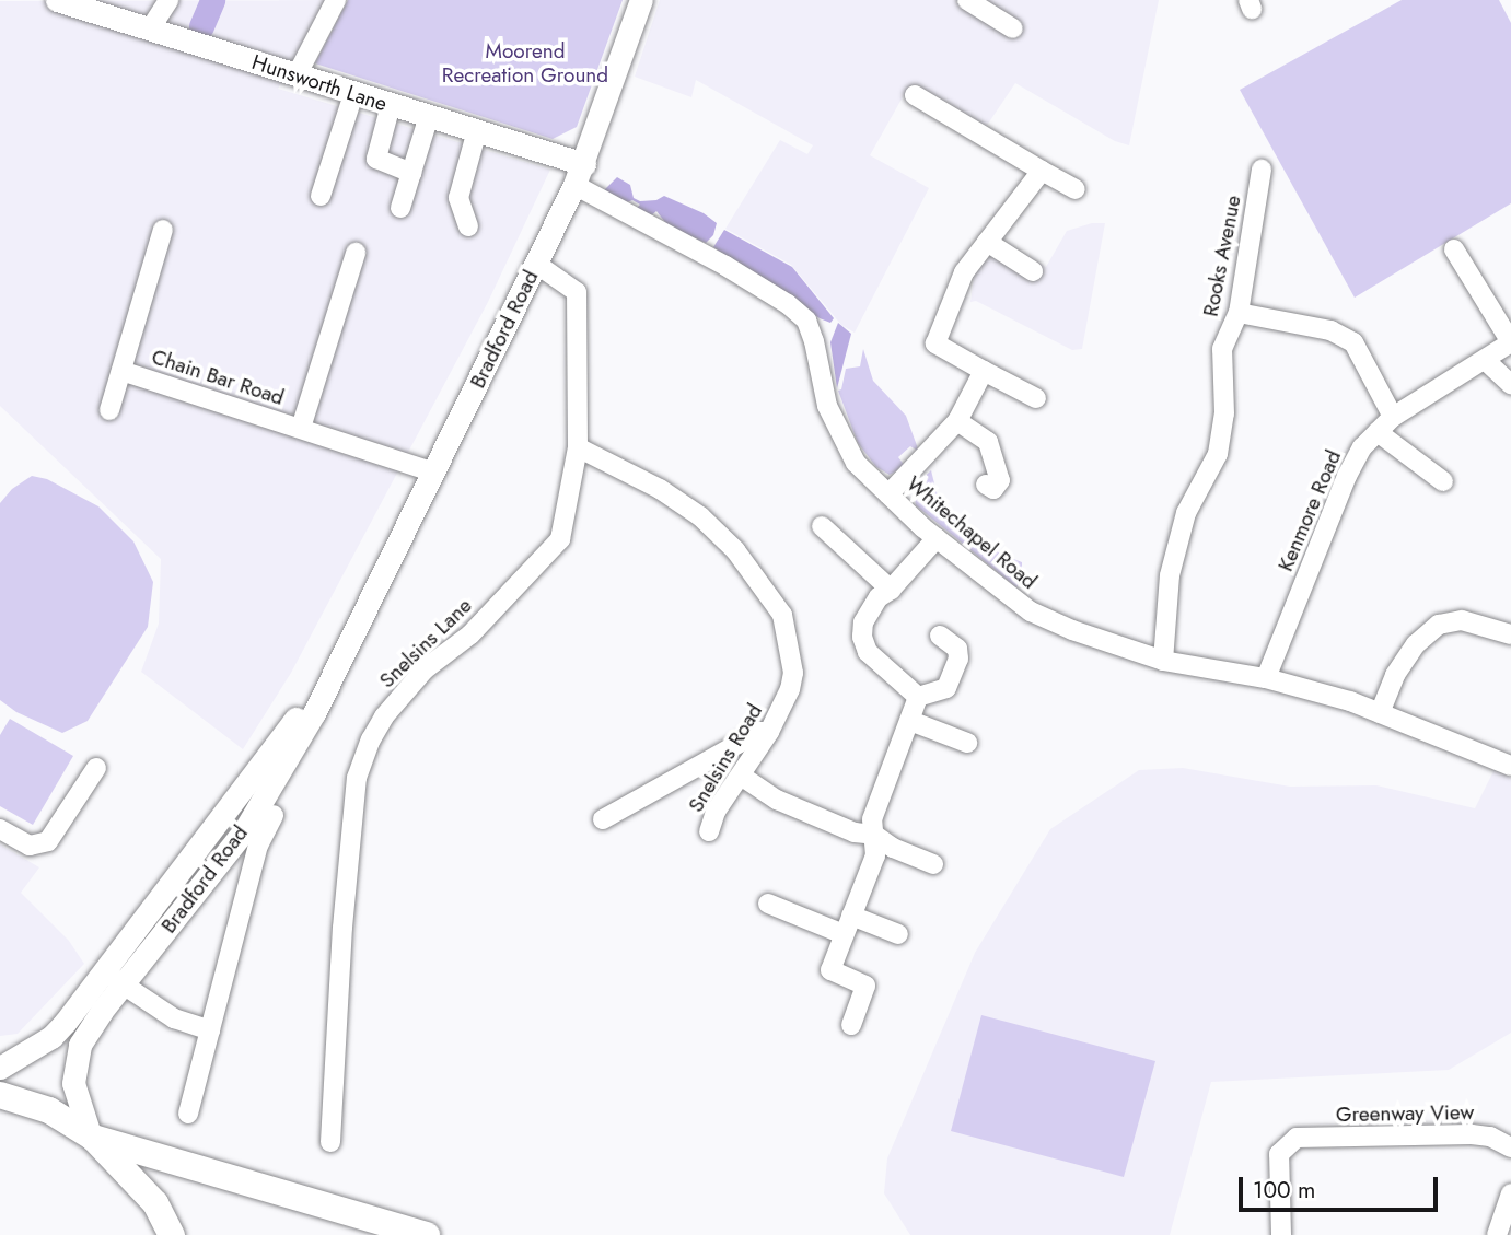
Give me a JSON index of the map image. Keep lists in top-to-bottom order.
{
  "streets": {
    "main road": ["Hunsworth Lane", "Bradford Road"],
    "street": [
      "Rooks Avenue",
      "Chain Bar Road",
      "Kenmore Road",
      "Whitechapel Road",
      "Snelsins Lane",
      "Snelsins Road",
      "Greenway View"
    ]
  },
  "crossings": [
    ["Hunsworth Lane", "Bradford Road"],
    ["Hunsworth Lane", "Whitechapel Road"],
    ["Rooks Avenue", "Whitechapel Road"],
    ["Bradford Road", "Chain Bar Road"],
    ["Bradford Road", "Whitechapel Road"],
    ["Bradford Road", "Snelsins Lane"],
    ["Kenmore Road", "Whitechapel Road"],
    ["Snelsins Lane", "Snelsins Road"]
  ],
  "parks": ["Moorend Recreation Ground"],
  "scale_bar": "100 m"
}
